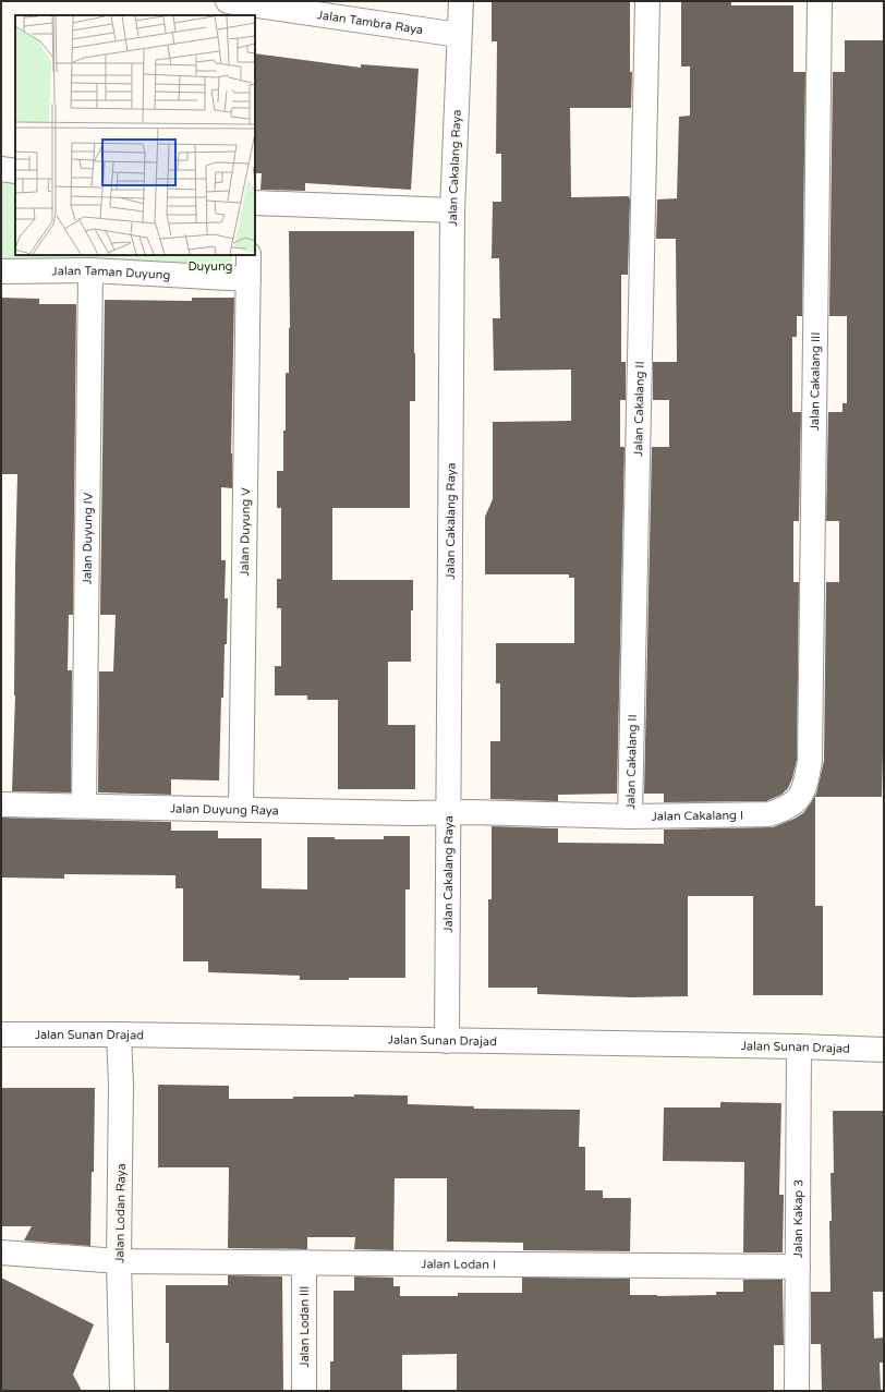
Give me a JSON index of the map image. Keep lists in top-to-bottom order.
{
  "streets": {
    "street": [
      "Jalan Tambra Raya",
      "Jalan Cakalang Raya",
      "Jalan Taman Duyung",
      "Jalan Cakalang III",
      "Jalan Cakalang II",
      "Jalan Duyung V",
      "Jalan Duyung IV",
      "Jalan Duyung Raya",
      "Jalan Cakalang I",
      "Jalan Sunan Drajad",
      "Jalan Lodan Raya",
      "Jalan Kakap 3",
      "Jalan Lodan I",
      "Jalan Lodan III"
    ]
  },
  "crossings": [
    ["Jalan Tambra Raya", "Jalan Cakalang Raya"],
    ["Jalan Cakalang Raya", "Jalan Duyung Raya"],
    ["Jalan Cakalang Raya", "Jalan Cakalang I"],
    ["Jalan Cakalang Raya", "Jalan Sunan Drajad"],
    ["Jalan Taman Duyung", "Jalan Duyung V"],
    ["Jalan Taman Duyung", "Jalan Duyung IV"],
    ["Jalan Cakalang III", "Jalan Cakalang I"],
    ["Jalan Cakalang II", "Jalan Cakalang I"],
    ["Jalan Duyung V", "Jalan Duyung Raya"],
    ["Jalan Duyung IV", "Jalan Duyung Raya"],
    ["Jalan Duyung Raya", "Jalan Cakalang I"],
    ["Jalan Sunan Drajad", "Jalan Lodan Raya"],
    ["Jalan Sunan Drajad", "Jalan Kakap 3"],
    ["Jalan Lodan Raya", "Jalan Lodan I"],
    ["Jalan Kakap 3", "Jalan Lodan I"],
    ["Jalan Lodan I", "Jalan Lodan III"]
  ],
  "parks": ["Duyung"]
}
